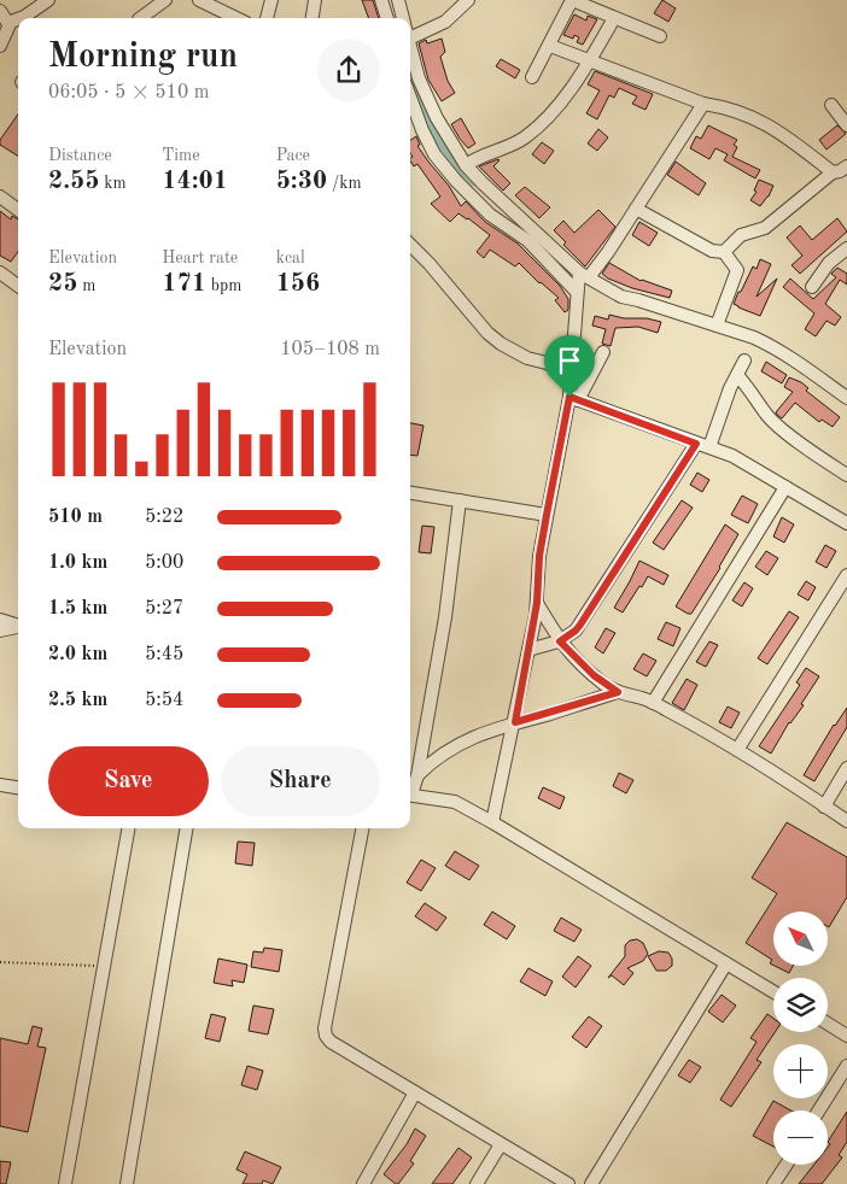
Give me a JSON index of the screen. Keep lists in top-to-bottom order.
{
  "north": "top left",
  "page": {
    "heading": ["Morning run", "06:05 · 5 × 510 m"],
    "stats": [
      ["Distance", "2.55 km"],
      ["Time", "14:01"],
      ["Pace", "5:30 /km"],
      ["Elevation", "25 m"],
      ["Heart rate", "171 bpm"],
      ["kcal", "156"]
    ],
    "chart": ["Elevation", "105–108 m"],
    "list": [
      {
        "name": "510 m",
        "note": "5:22"
      },
      {
        "name": "1.0 km",
        "note": "5:00"
      },
      {
        "name": "1.5 km",
        "note": "5:27"
      },
      {
        "name": "2.0 km",
        "note": "5:45"
      },
      {
        "name": "2.5 km",
        "note": "5:54"
      }
    ],
    "buttons": ["Save", "Share"],
    "map_buttons": ["+", "−"]
  }
}
